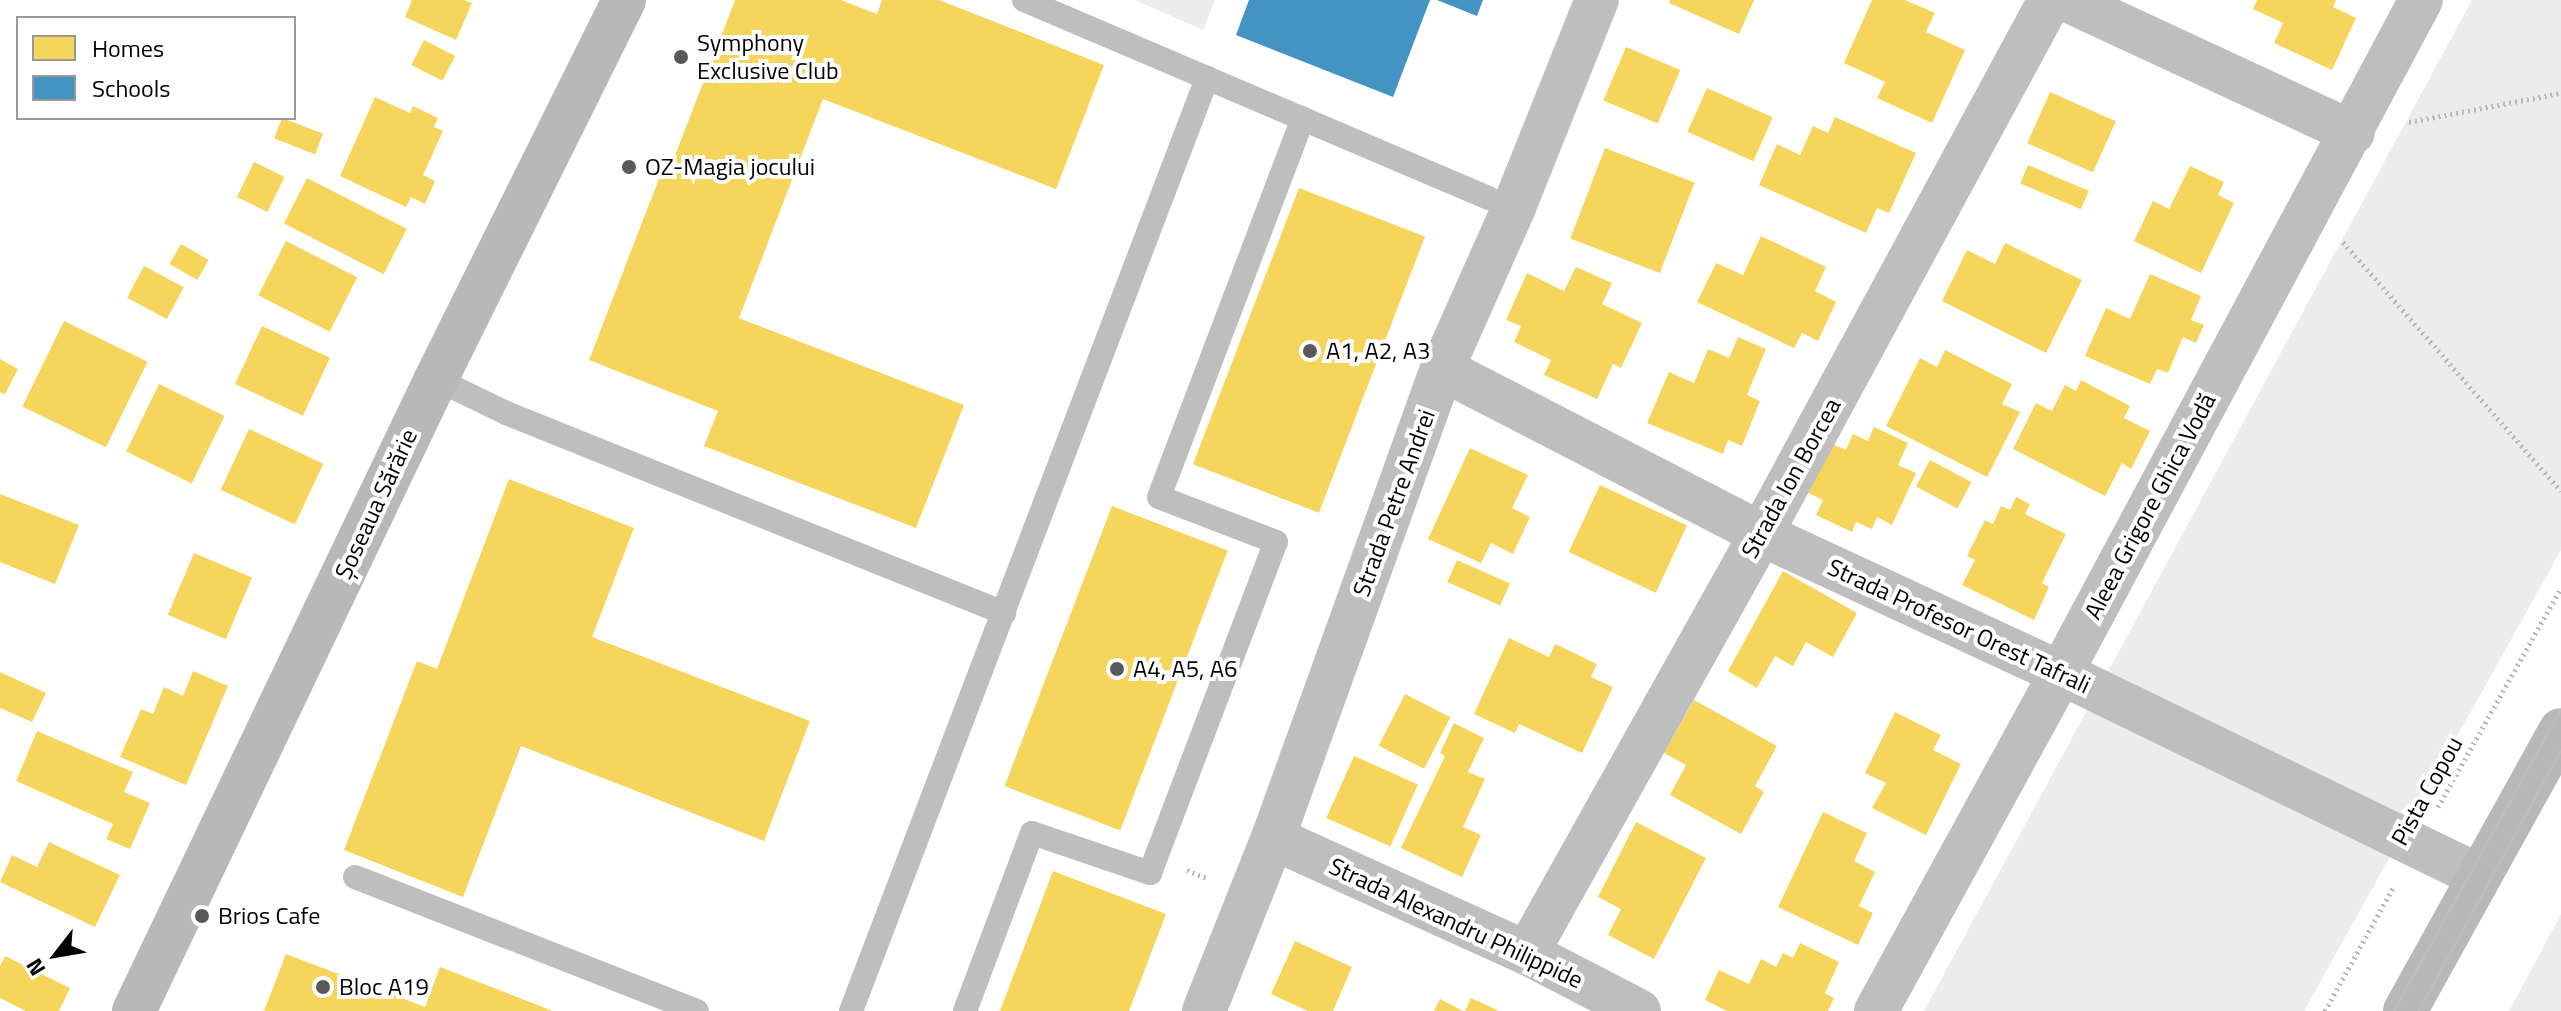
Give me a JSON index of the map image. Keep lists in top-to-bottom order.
{
  "streets": {
    "street": [
      "Strada Ion Borcea",
      "Strada Petre Andrei",
      "Șoseaua Sărărie",
      "Aleea Grigore Ghica Vodă",
      "Strada Profesor Orest Tafrali",
      "Strada Alexandru Philippide"
    ],
    "path": ["Pista Copou"]
  },
  "crossings": [
    ["Strada Ion Borcea", "Strada Profesor Orest Tafrali"],
    ["Strada Ion Borcea", "Strada Alexandru Philippide"],
    ["Strada Petre Andrei", "Strada Profesor Orest Tafrali"],
    ["Strada Petre Andrei", "Strada Alexandru Philippide"],
    ["Aleea Grigore Ghica Vodă", "Strada Profesor Orest Tafrali"],
    ["Strada Profesor Orest Tafrali", "Pista Copou"]
  ],
  "places": [
    "Symphony Exclusive Club",
    "OZ-Magia jocului",
    "A1, A2, A3",
    "A4, A5, A6",
    "Brios Cafe",
    "Bloc A19"
  ],
  "legend": ["Homes", "Schools"],
  "north": "bottom left"
}
